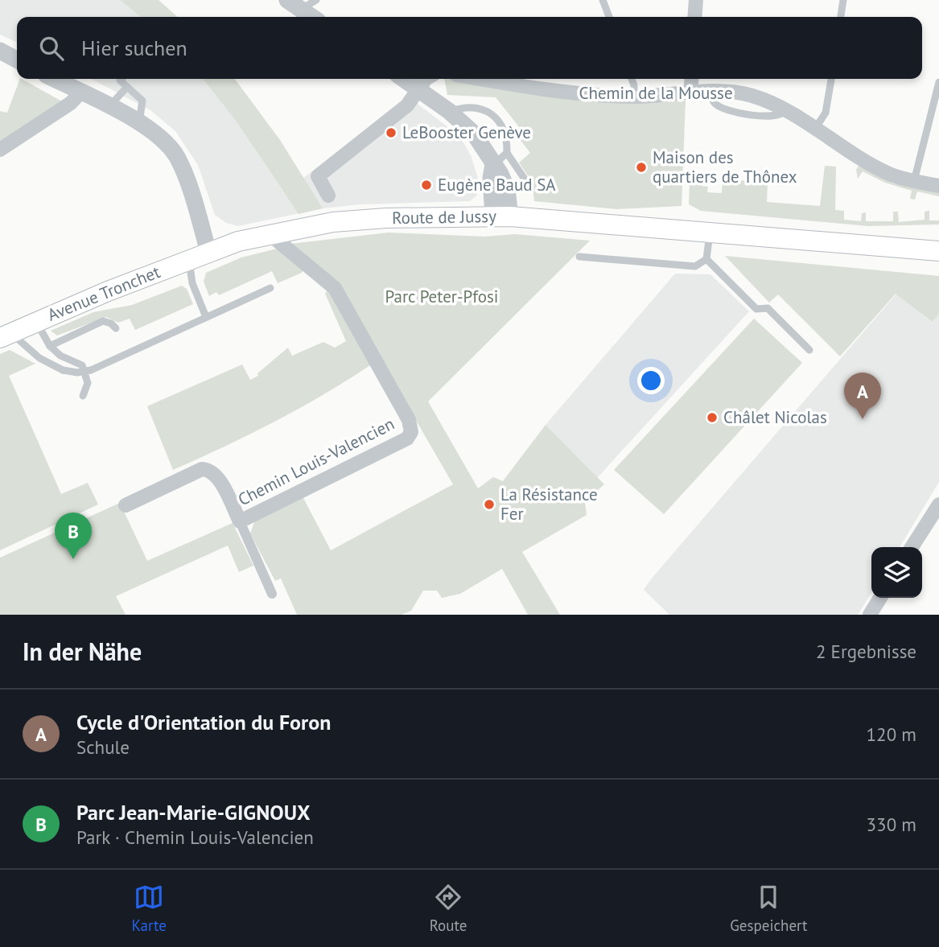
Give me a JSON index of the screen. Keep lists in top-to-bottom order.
{
  "streets": {
    "main road": ["Route de Jussy", "Avenue Tronchet"],
    "street": ["Chemin de la Mousse", "Chemin Louis-Valencien"]
  },
  "crossings": [
    ["Route de Jussy", "Avenue Tronchet"],
    ["Route de Jussy", "Chemin Louis-Valencien"]
  ],
  "parks": ["Parc Peter-Pfosi"],
  "places": [
    "LeBooster Genève",
    "Maison des quartiers de Thônex",
    "Eugène Baud SA",
    "Châlet Nicolas",
    "La Résistance Fer"
  ],
  "page": {
    "search": "Hier suchen",
    "pins": ["A", "B"],
    "heading": ["In der Nähe", "2 Ergebnisse"],
    "list": [
      {
        "mark": "A",
        "name": "Cycle d'Orientation du Foron",
        "note": "Schule",
        "value": "120 m"
      },
      {
        "mark": "B",
        "name": "Parc Jean-Marie-GIGNOUX",
        "note": "Park · Chemin Louis-Valencien",
        "value": "330 m"
      }
    ],
    "nav": ["Karte", "Route", "Gespeichert"]
  }
}
